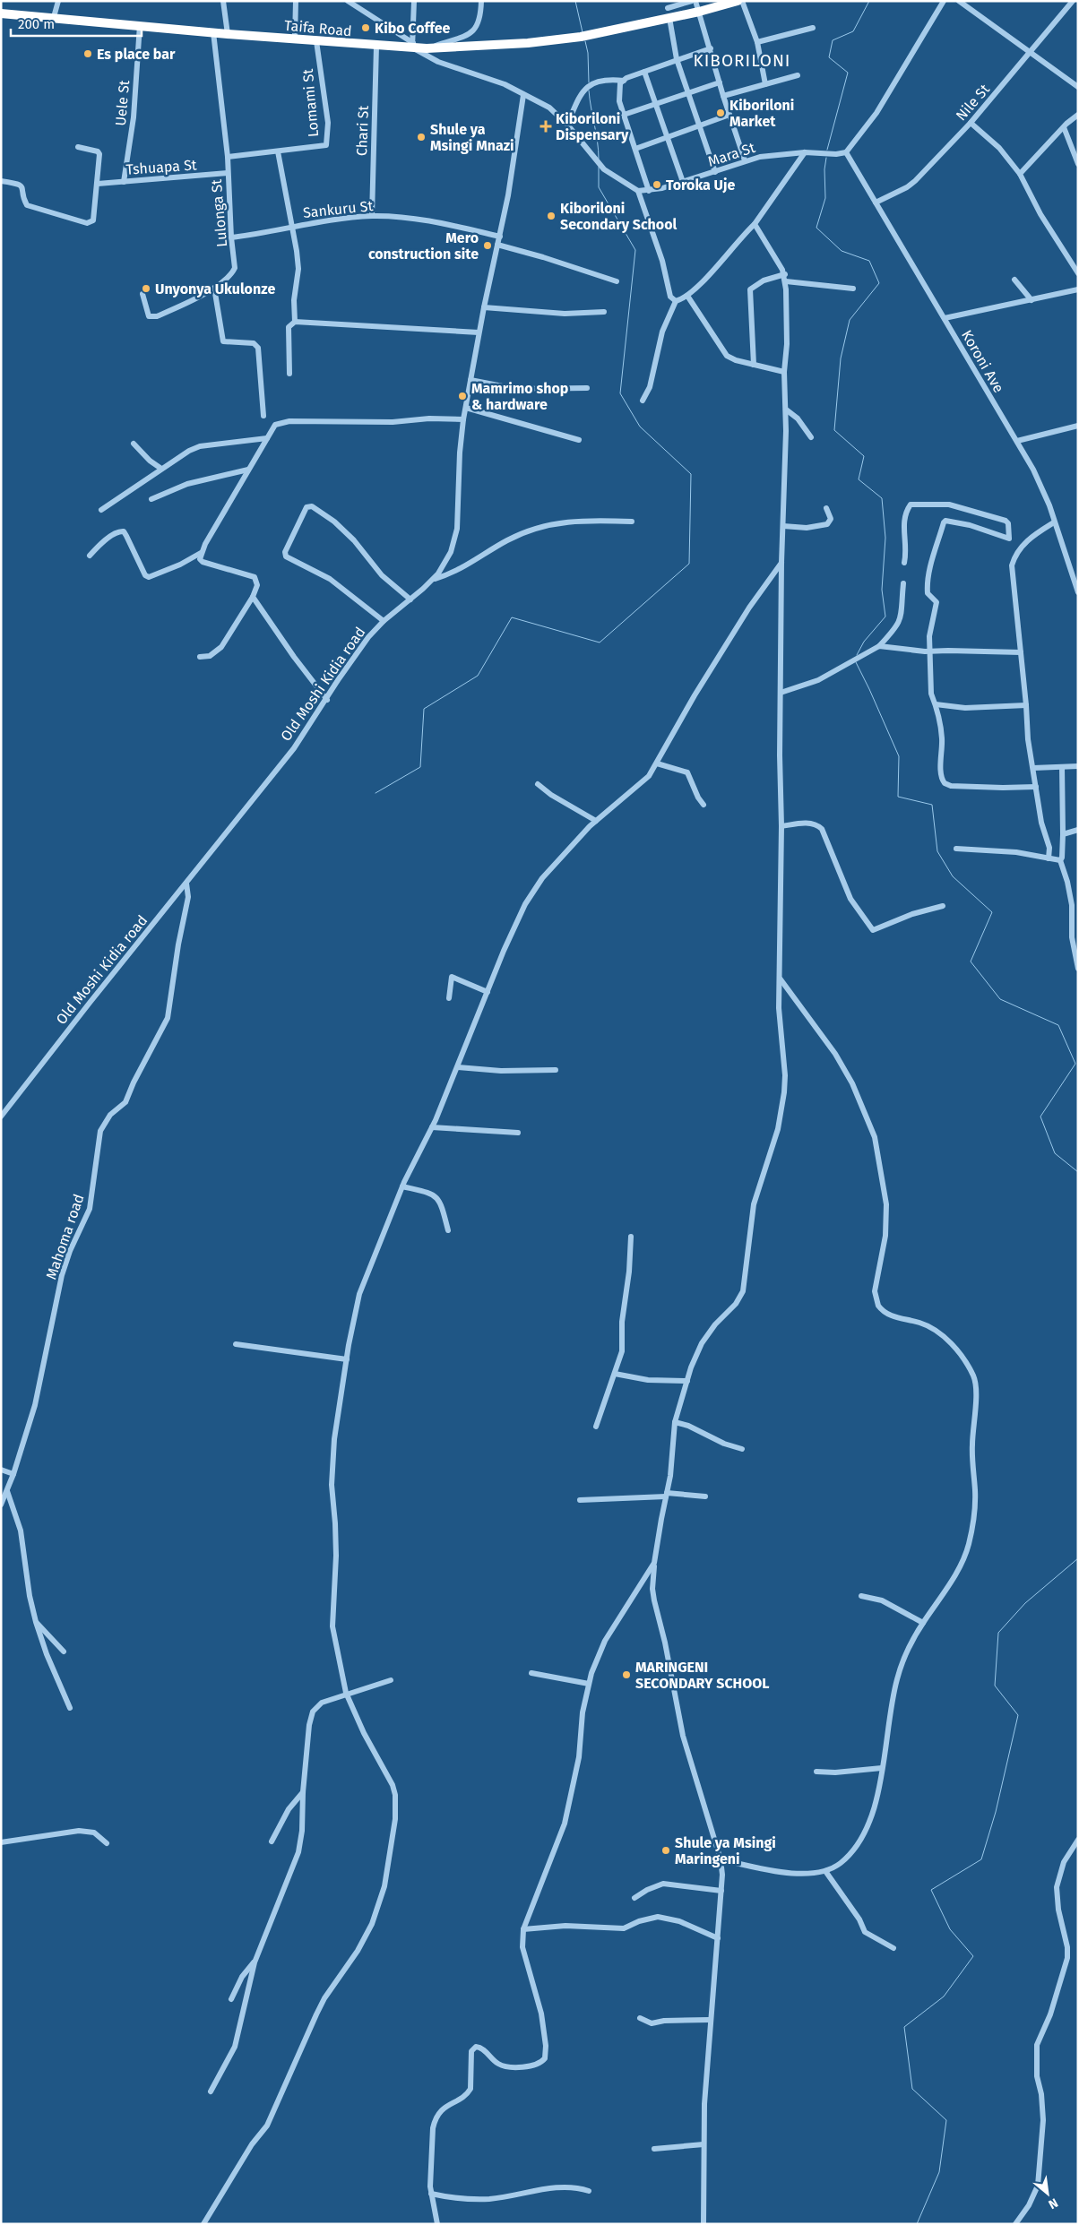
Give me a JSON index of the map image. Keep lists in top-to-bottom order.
{
  "streets": {
    "highway": ["Taifa Road"],
    "street": [
      "Nile St",
      "Uele St",
      "Lomami St",
      "Chari St",
      "Mara St",
      "Tshuapa St",
      "Sankuru St",
      "Lulonga St",
      "Koroni Ave",
      "Old Moshi Kidia road",
      "Mahoma road"
    ]
  },
  "crossings": [
    ["Taifa Road", "Uele St"],
    ["Taifa Road", "Lomami St"],
    ["Taifa Road", "Chari St"],
    ["Taifa Road", "Mara St"],
    ["Taifa Road", "Lulonga St"],
    ["Nile St", "Koroni Ave"],
    ["Uele St", "Tshuapa St"],
    ["Lomami St", "Lulonga St"],
    ["Chari St", "Sankuru St"],
    ["Mara St", "Koroni Ave"],
    ["Mara St", "Old Moshi Kidia road"],
    ["Tshuapa St", "Lulonga St"],
    ["Sankuru St", "Lulonga St"],
    ["Sankuru St", "Old Moshi Kidia road"],
    ["Old Moshi Kidia road", "Mahoma road"]
  ],
  "districts": ["KIBORILONI"],
  "places": {
    "other": [
      "Kibo Coffee",
      "Es place bar",
      "Kiboriloni Market",
      "Shule ya Msingi Mnazi",
      "Toroka Uje",
      "Kiboriloni Secondary School",
      "Mero construction site",
      "Unyonya Ukulonze",
      "Mamrimo shop & hardware",
      "MARINGENI SECONDARY SCHOOL",
      "Shule ya Msingi Maringeni"
    ],
    "health": ["Kiboriloni Dispensary"]
  },
  "scale_bar": "200 m",
  "north": "bottom right"
}
